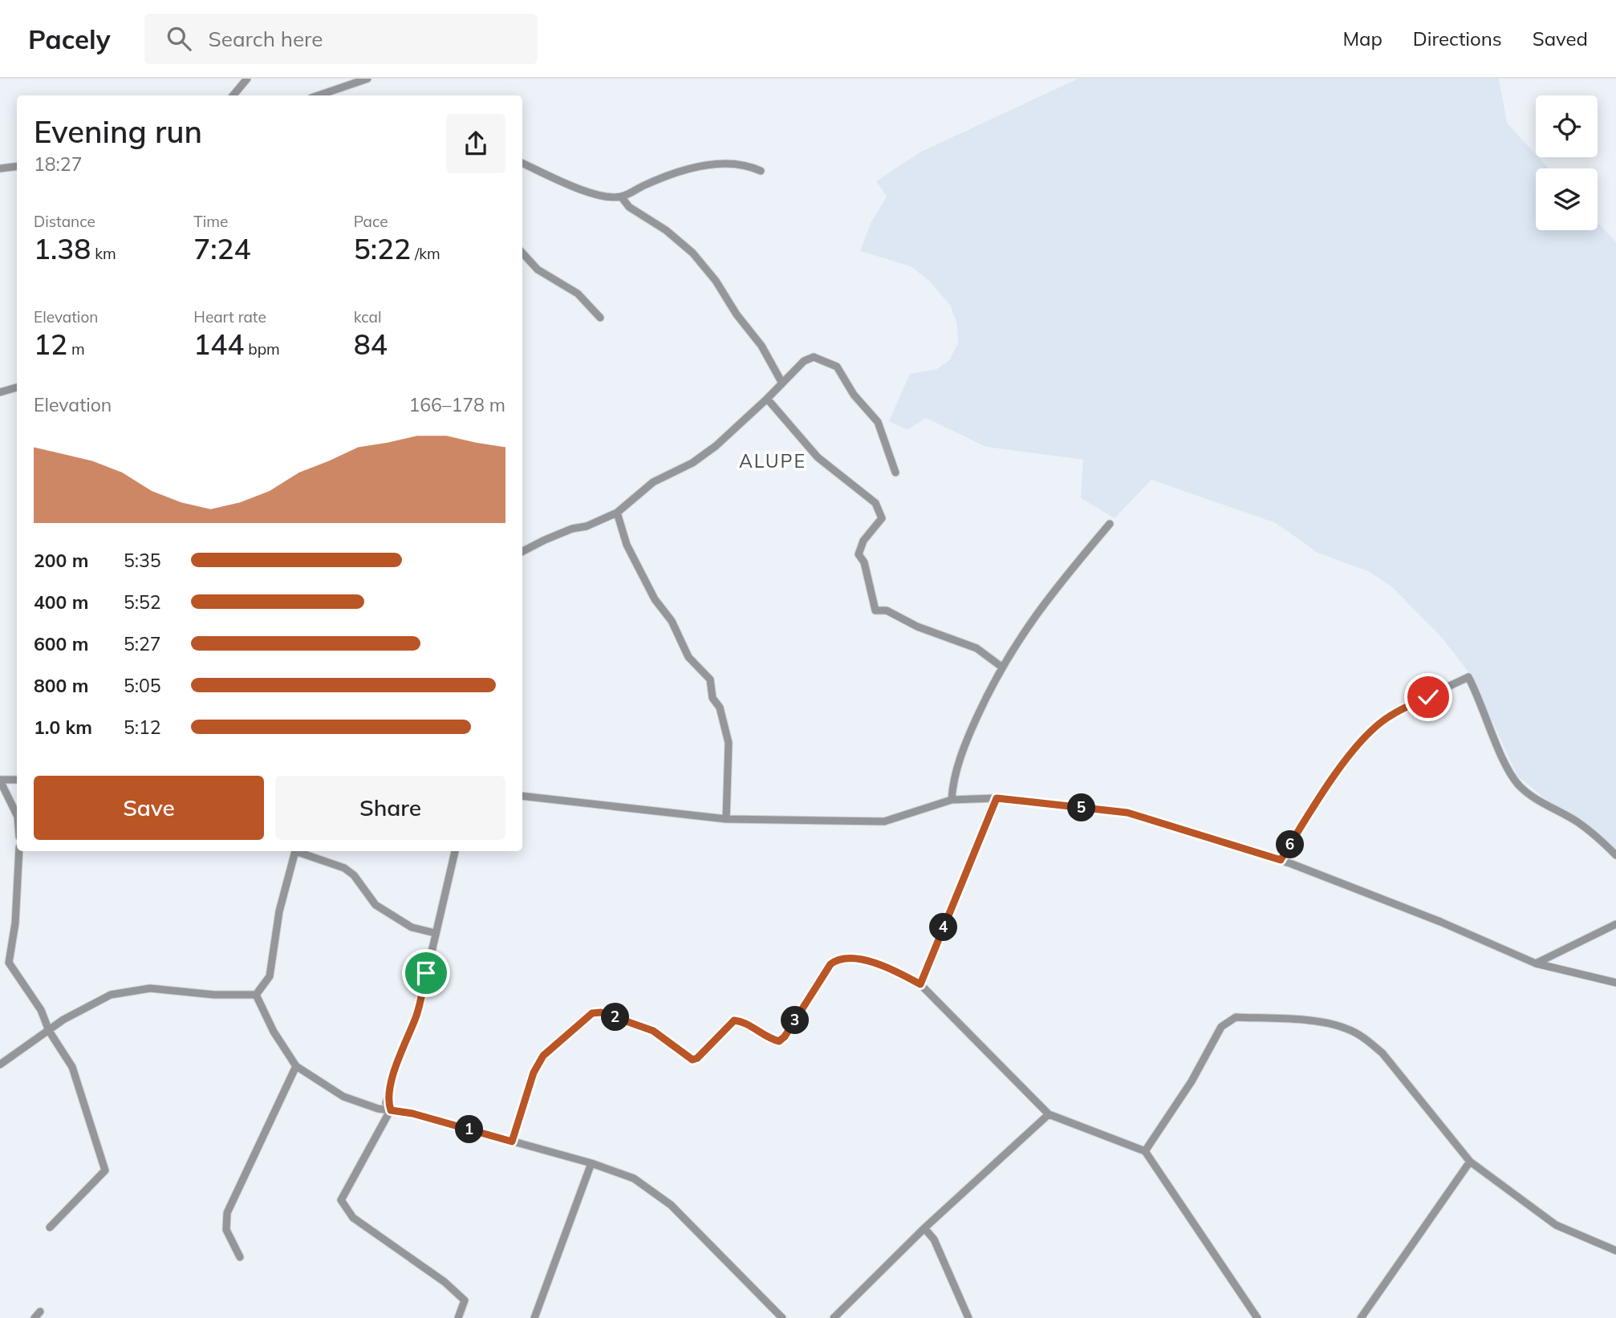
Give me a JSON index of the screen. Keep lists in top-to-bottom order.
{
  "districts": ["ALUPE"],
  "page": {
    "header": "Pacely",
    "search": "Search here",
    "nav": ["Map", "Directions", "Saved"],
    "heading": ["Evening run", "18:27"],
    "stats": [
      ["Distance", "1.38 km"],
      ["Time", "7:24"],
      ["Pace", "5:22 /km"],
      ["Elevation", "12 m"],
      ["Heart rate", "144 bpm"],
      ["kcal", "84"]
    ],
    "chart": ["Elevation", "166–178 m"],
    "list": [
      {
        "name": "200 m",
        "note": "5:35"
      },
      {
        "name": "400 m",
        "note": "5:52"
      },
      {
        "name": "600 m",
        "note": "5:27"
      },
      {
        "name": "800 m",
        "note": "5:05"
      },
      {
        "name": "1.0 km",
        "note": "5:12"
      }
    ],
    "buttons": ["Save", "Share"],
    "pins": [
      "5",
      "6",
      "4",
      "2",
      "3",
      "1"
    ]
  }
}
